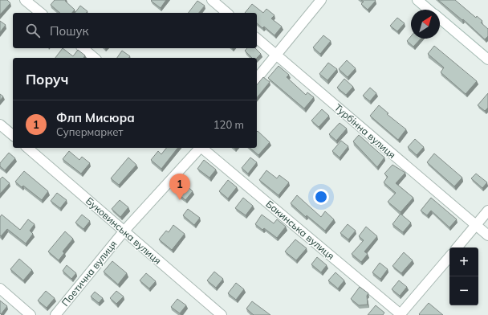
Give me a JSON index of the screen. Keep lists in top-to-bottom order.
{
  "streets": {
    "street": [
      "Турбінна вулиця",
      "Бакинська вулиця",
      "Буковинська вулиця",
      "Поетична вулиця"
    ]
  },
  "crossings": [
    ["Буковинська вулиця", "Поетична вулиця"]
  ],
  "north": "top right",
  "page": {
    "search": "Пошук",
    "heading": "Поруч",
    "list": [
      {
        "mark": "1",
        "name": "Флп Мисюра",
        "note": "Супермаркет",
        "value": "120 m"
      }
    ],
    "pins": "1",
    "map_buttons": ["+", "−"]
  }
}
